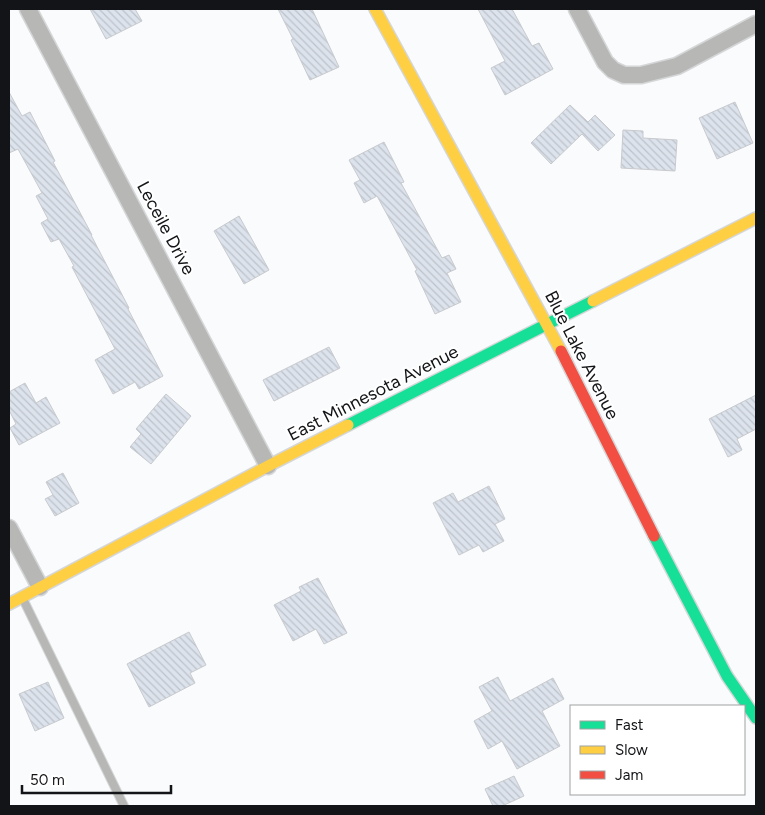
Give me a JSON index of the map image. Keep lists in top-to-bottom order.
{
  "streets": {
    "street": ["Leceile Drive", "Blue Lake Avenue", "East Minnesota Avenue"]
  },
  "crossings": [
    ["Leceile Drive", "East Minnesota Avenue"],
    ["Blue Lake Avenue", "East Minnesota Avenue"]
  ],
  "legend": ["Fast", "Slow", "Jam"],
  "scale_bar": "50 m"
}
